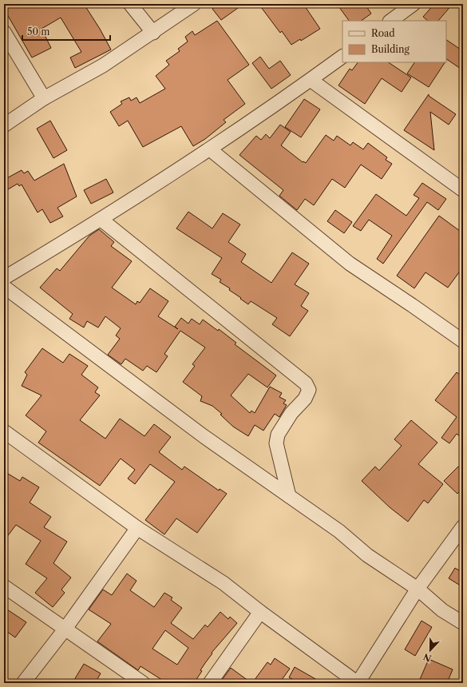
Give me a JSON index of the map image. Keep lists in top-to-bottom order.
{
  "legend": ["Road", "Building"],
  "scale_bar": "50 m",
  "north": "bottom"
}
